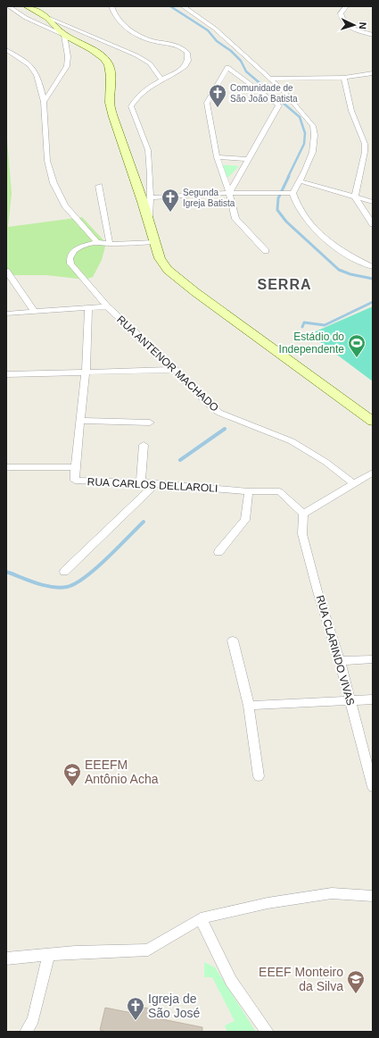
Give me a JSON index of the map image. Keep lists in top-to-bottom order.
{
  "streets": {
    "street": ["RUA ANTENOR MACHADO", "RUA CARLOS DELLAROLI", "RUA CLARINDO VIVAS"]
  },
  "crossings": [
    ["RUA CARLOS DELLAROLI", "RUA CLARINDO VIVAS"]
  ],
  "districts": ["SERRA"],
  "places": {
    "church": ["Comunidade de São João Batista", "Segunda Igreja Batista", "Igreja de São José"],
    "sports": ["Estádio do Independente"],
    "school or university": ["EEEFM Antônio Acha", "EEEF Monteiro da Silva"]
  },
  "north": "right"
}
